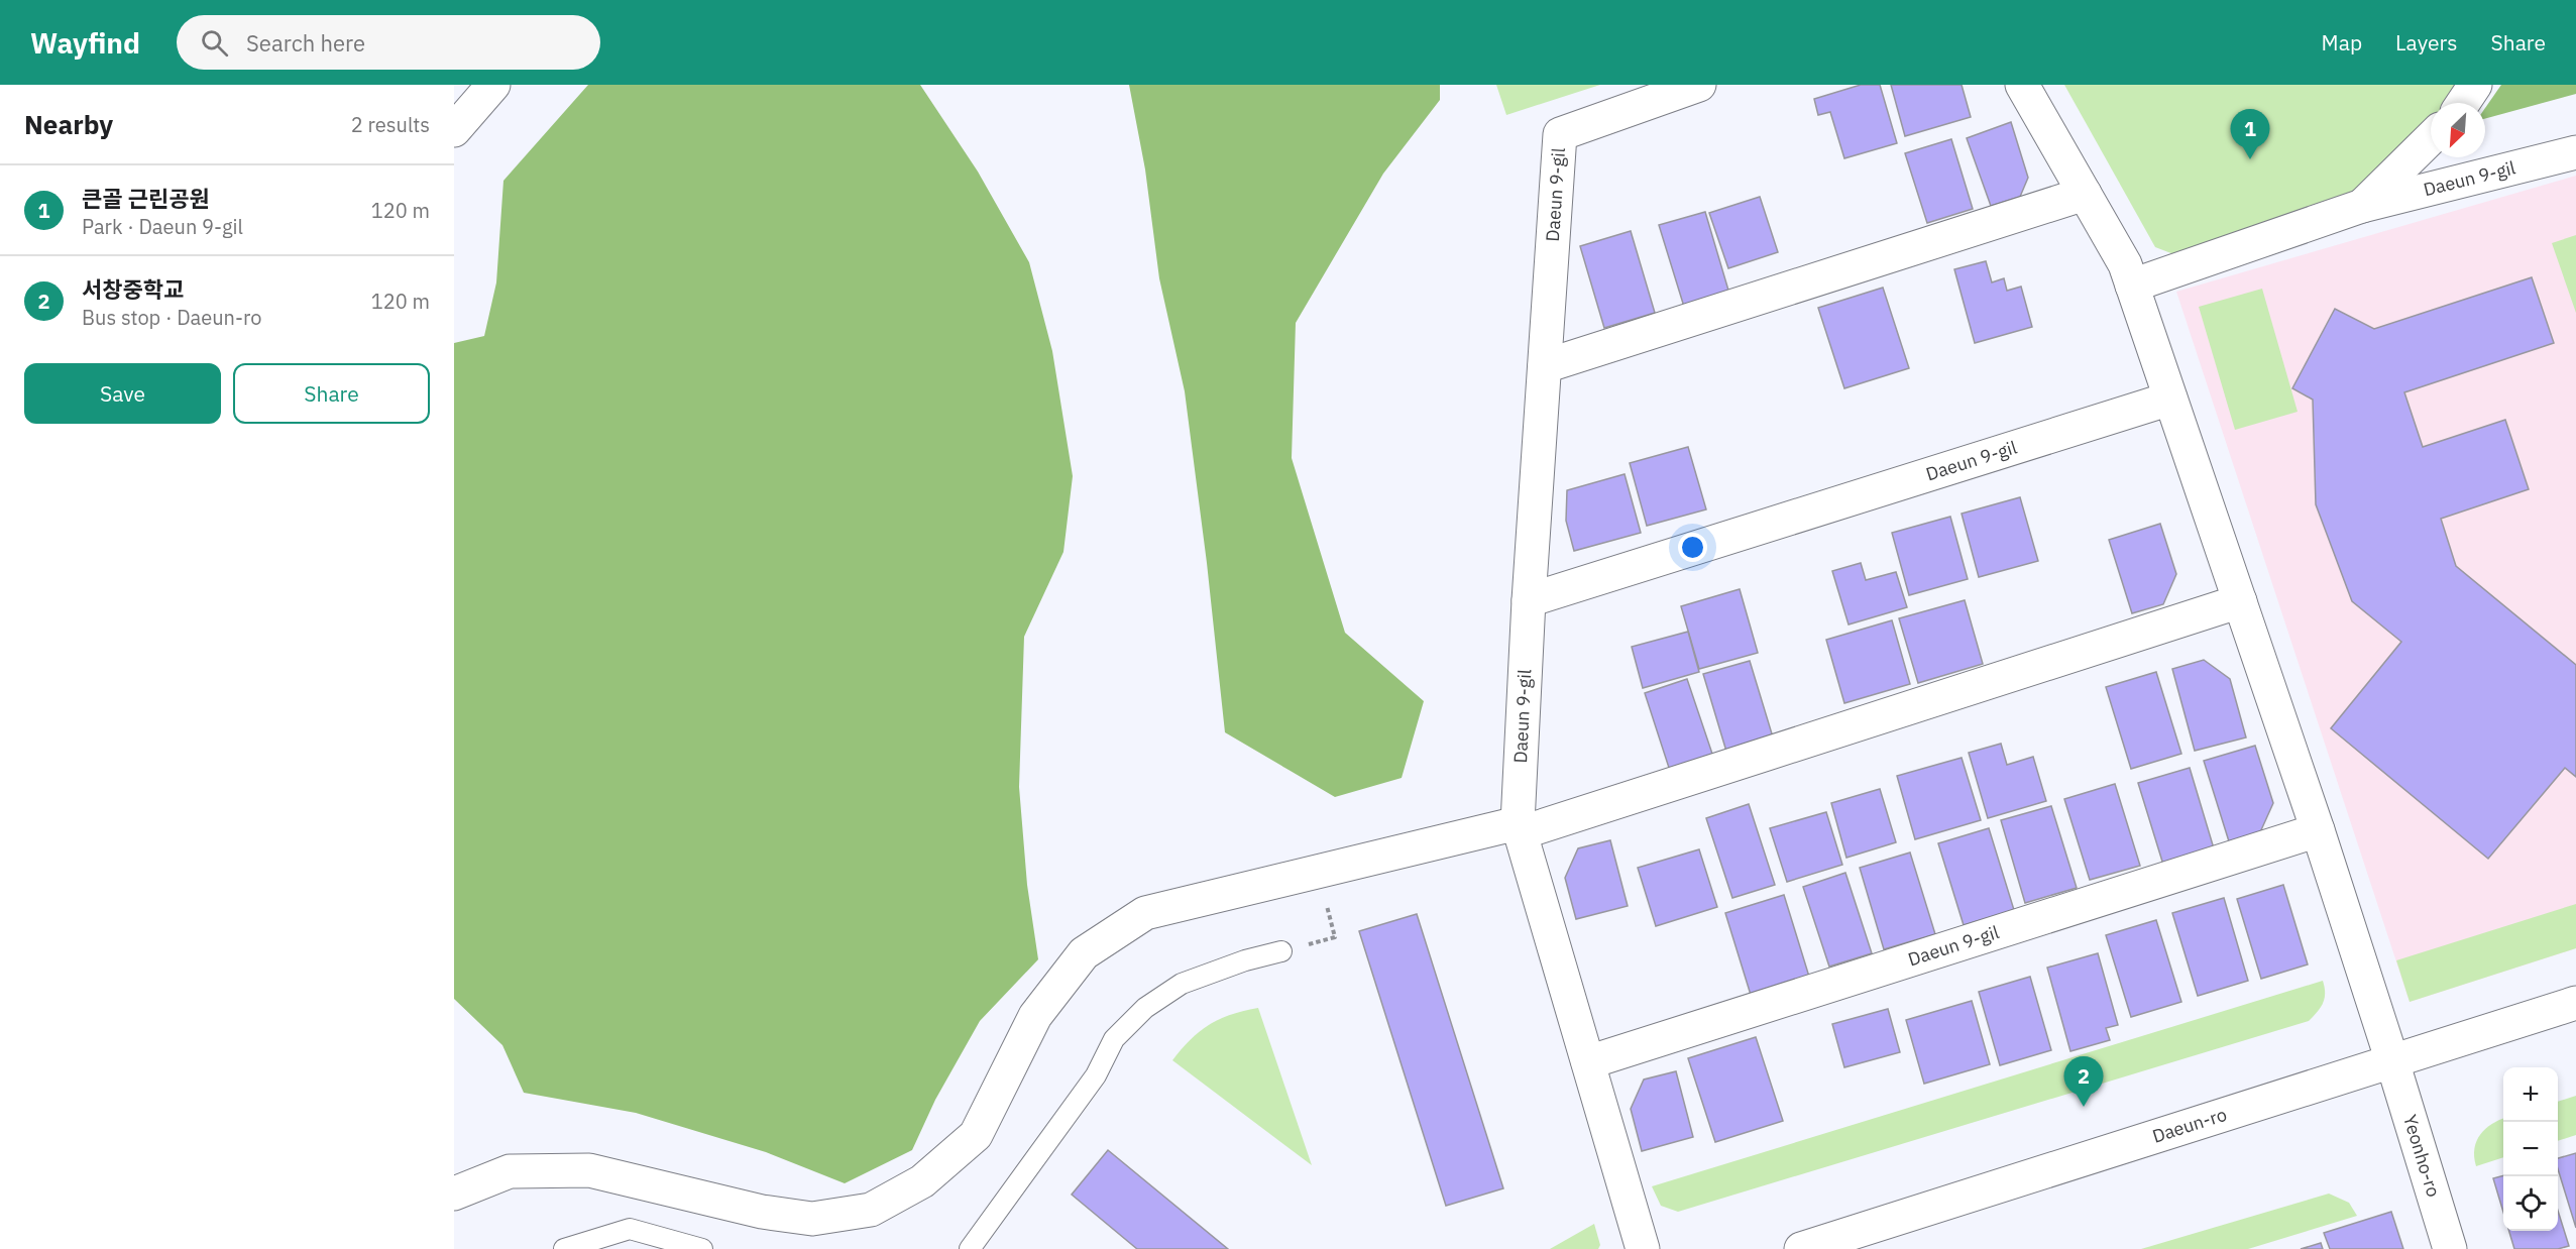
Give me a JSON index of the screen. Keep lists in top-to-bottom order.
{
  "streets": {
    "main road": ["Daeun 9-gil", "Daeun-ro", "Yeonho-ro"]
  },
  "crossings": [
    ["Daeun-ro", "Yeonho-ro"]
  ],
  "north": "bottom left",
  "page": {
    "header": "Wayfind",
    "search": "Search here",
    "nav": ["Map", "Layers", "Share"],
    "heading": ["Nearby", "2 results"],
    "pins": ["1", "2"],
    "list": [
      {
        "mark": "1",
        "name": "큰골 근린공원",
        "note": "Park · Daeun 9-gil",
        "value": "120 m"
      },
      {
        "mark": "2",
        "name": "서창중학교",
        "note": "Bus stop · Daeun-ro",
        "value": "120 m"
      }
    ],
    "buttons": ["Save", "Share"],
    "map_buttons": ["+", "−"]
  }
}
